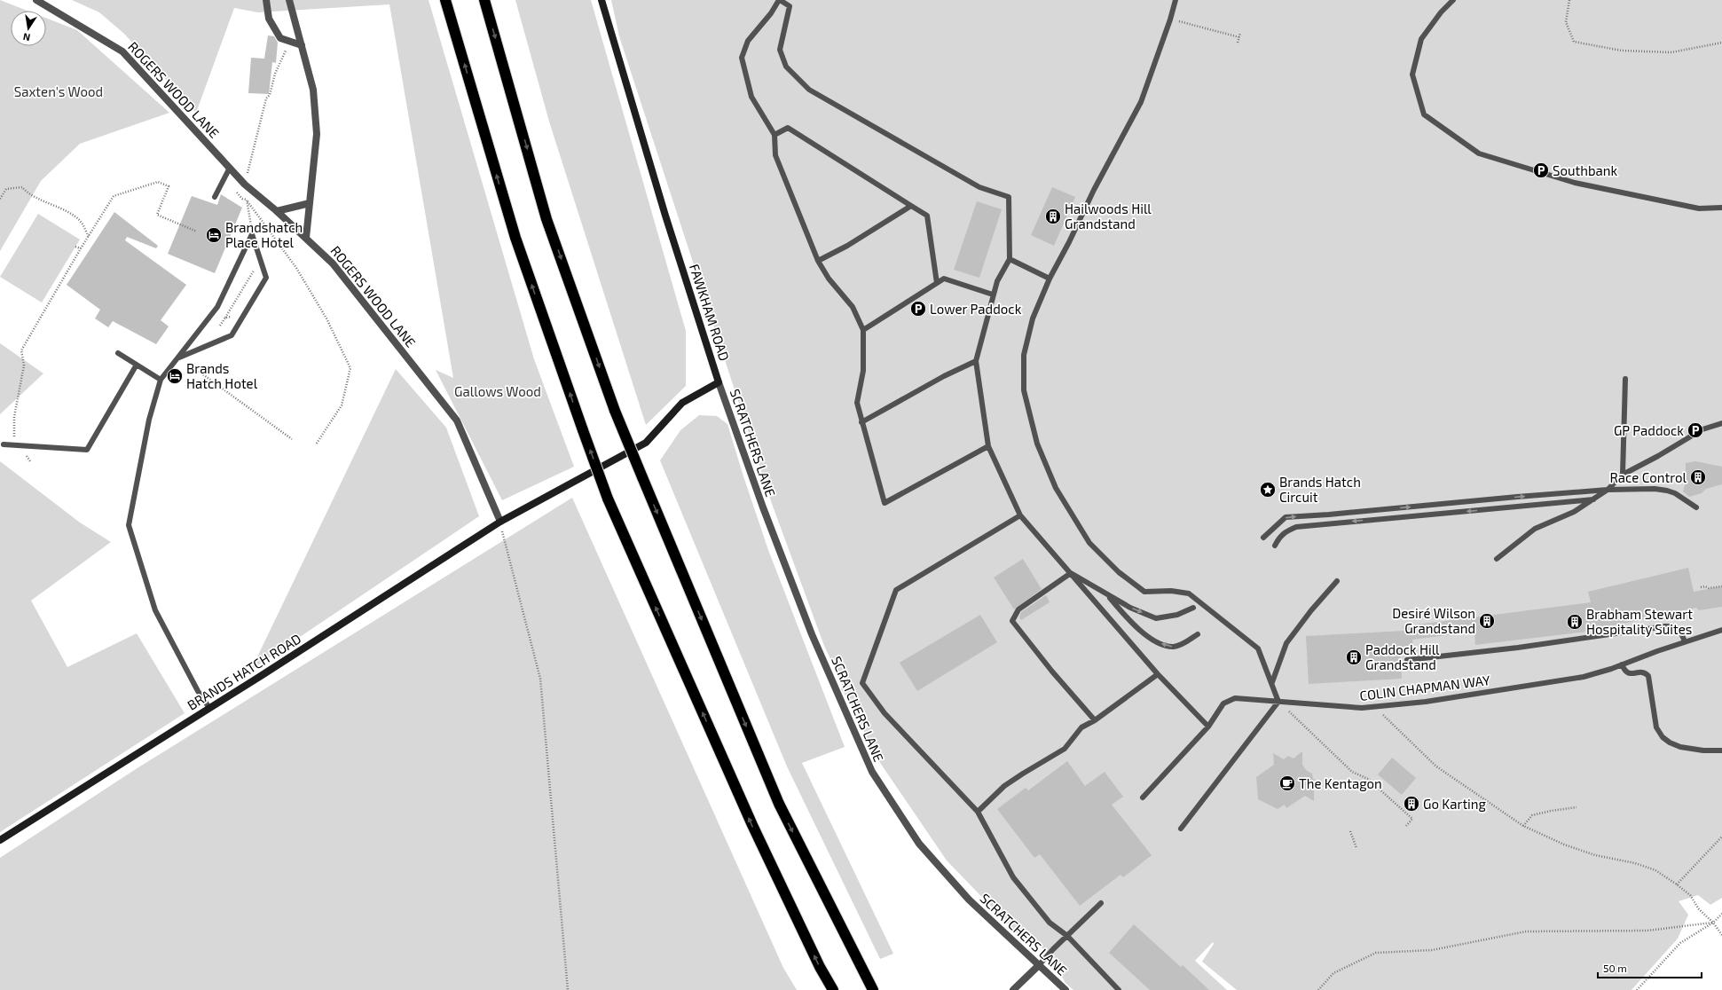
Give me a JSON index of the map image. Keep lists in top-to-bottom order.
{
  "streets": {
    "street": [
      "ROGERS WOOD LANE",
      "FAWKHAM ROAD",
      "SCRATCHERS LANE",
      "BRANDS HATCH ROAD"
    ],
    "lane": ["COLIN CHAPMAN WAY"]
  },
  "crossings": [
    ["ROGERS WOOD LANE", "FAWKHAM ROAD"],
    ["ROGERS WOOD LANE", "BRANDS HATCH ROAD"],
    ["FAWKHAM ROAD", "SCRATCHERS LANE"],
    ["FAWKHAM ROAD", "BRANDS HATCH ROAD"]
  ],
  "parks": ["Saxten's Wood", "Gallows Wood"],
  "places": {
    "parking": ["Southbank", "Lower Paddock", "GP Paddock"],
    "building": [
      "Hailwoods Hill Grandstand",
      "Race Control",
      "Desiré Wilson Grandstand",
      "Brabham Stewart Hospitality Suites",
      "Paddock Hill Grandstand",
      "Go Karting"
    ],
    "hotel": ["Brandshatch Place Hotel", "Brands Hatch Hotel"],
    "place": ["Brands Hatch Circuit"],
    "cafe": ["The Kentagon"]
  },
  "scale_bar": "50 m",
  "north": "bottom"
}
